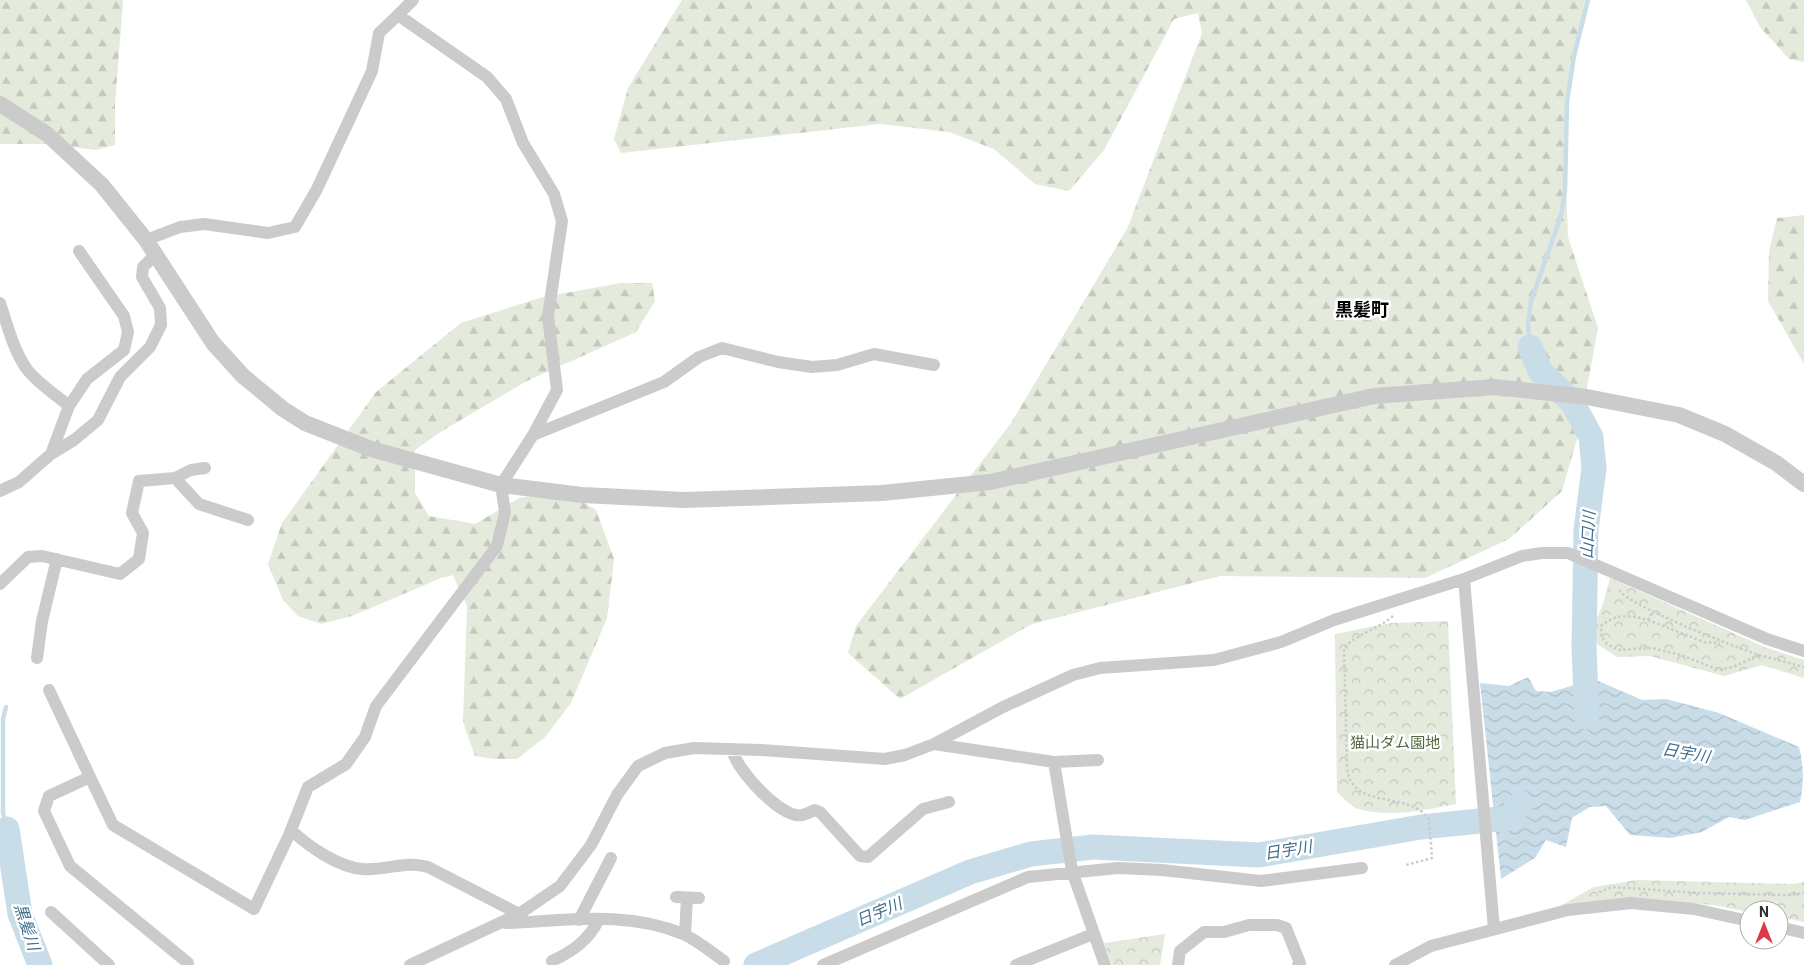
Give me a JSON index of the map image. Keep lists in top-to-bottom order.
{
  "districts": ["黒髪町"],
  "water": ["山口川", "日宇川", "黒髪川"],
  "parks": ["猫山ダム園地"],
  "north": "top"
}
